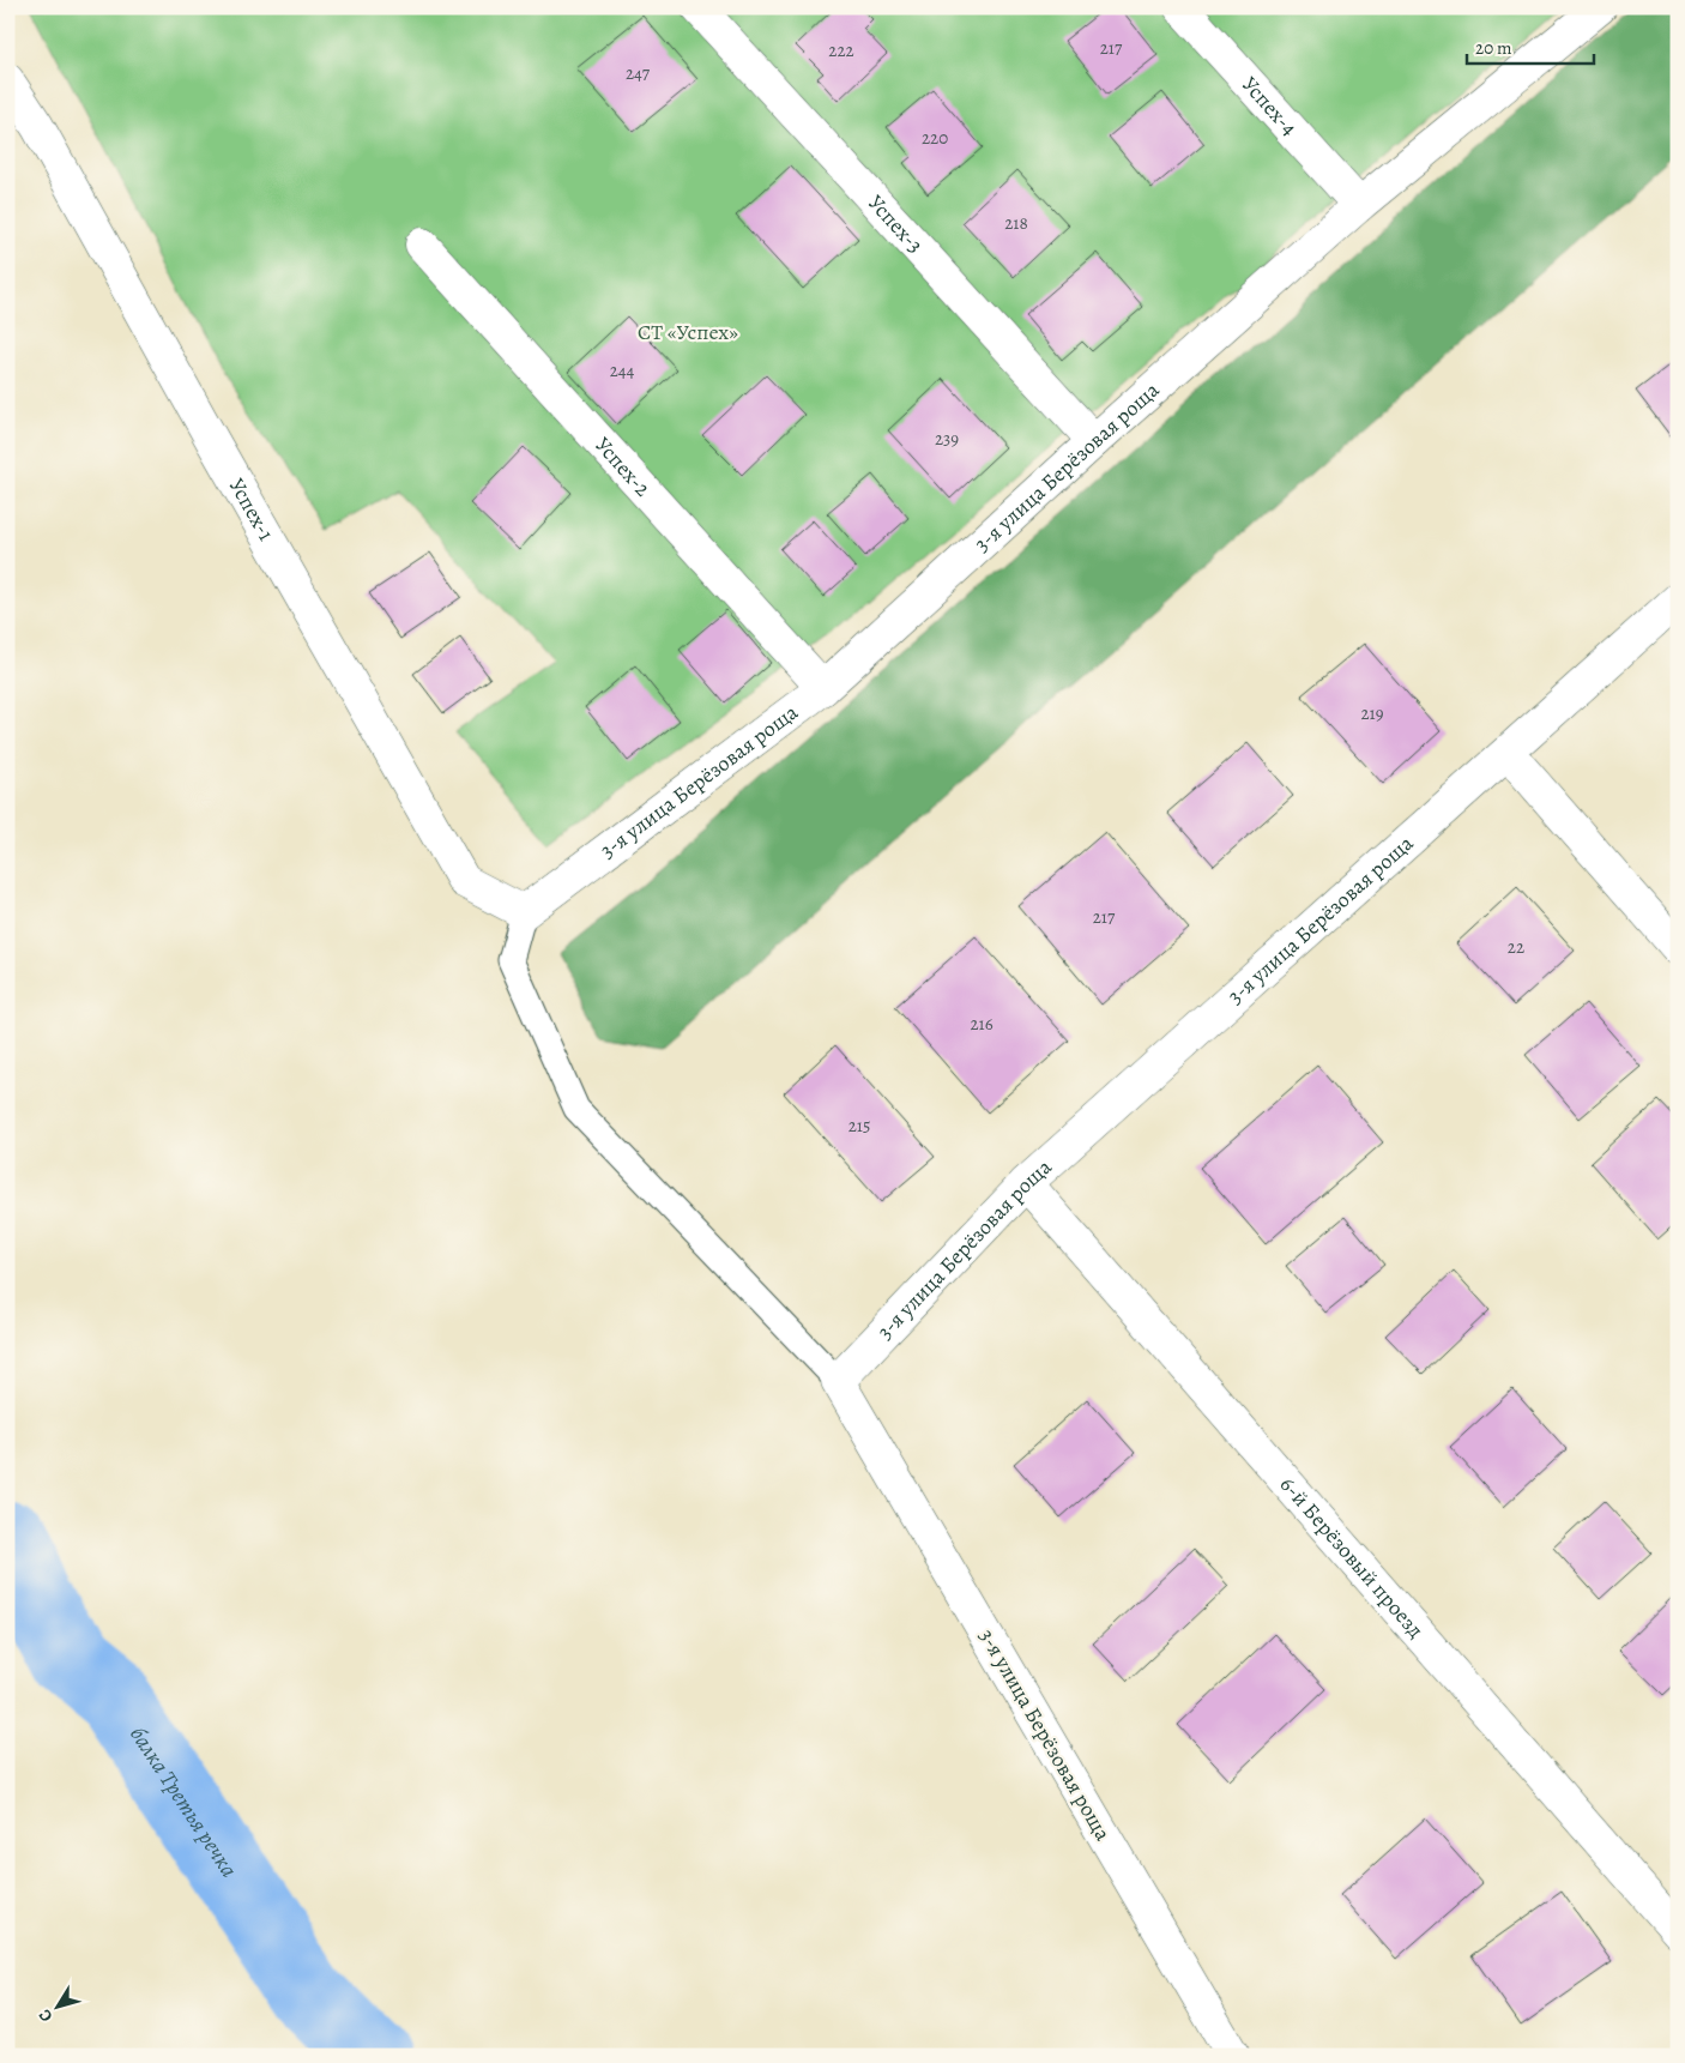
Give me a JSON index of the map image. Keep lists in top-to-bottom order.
{
  "streets": {
    "street": [
      "Успех-4",
      "Успех-3",
      "Успех-2",
      "3-я улица Берёзовая роща",
      "Успех-1",
      "6-й Берёзовый проезд"
    ]
  },
  "crossings": [
    ["Успех-4", "3-я улица Берёзовая роща"],
    ["Успех-3", "3-я улица Берёзовая роща"],
    ["Успех-2", "3-я улица Берёзовая роща"],
    ["3-я улица Берёзовая роща", "Успех-1"],
    ["3-я улица Берёзовая роща", "6-й Берёзовый проезд"]
  ],
  "water": ["балка Третья речка"],
  "parks": ["СТ «Успех»"],
  "house_numbers": [
    "217",
    "222",
    "247",
    "220",
    "218",
    "244",
    "239",
    "219",
    "217",
    "22",
    "216",
    "215"
  ],
  "scale_bar": "20 m",
  "north": "bottom left"
}
